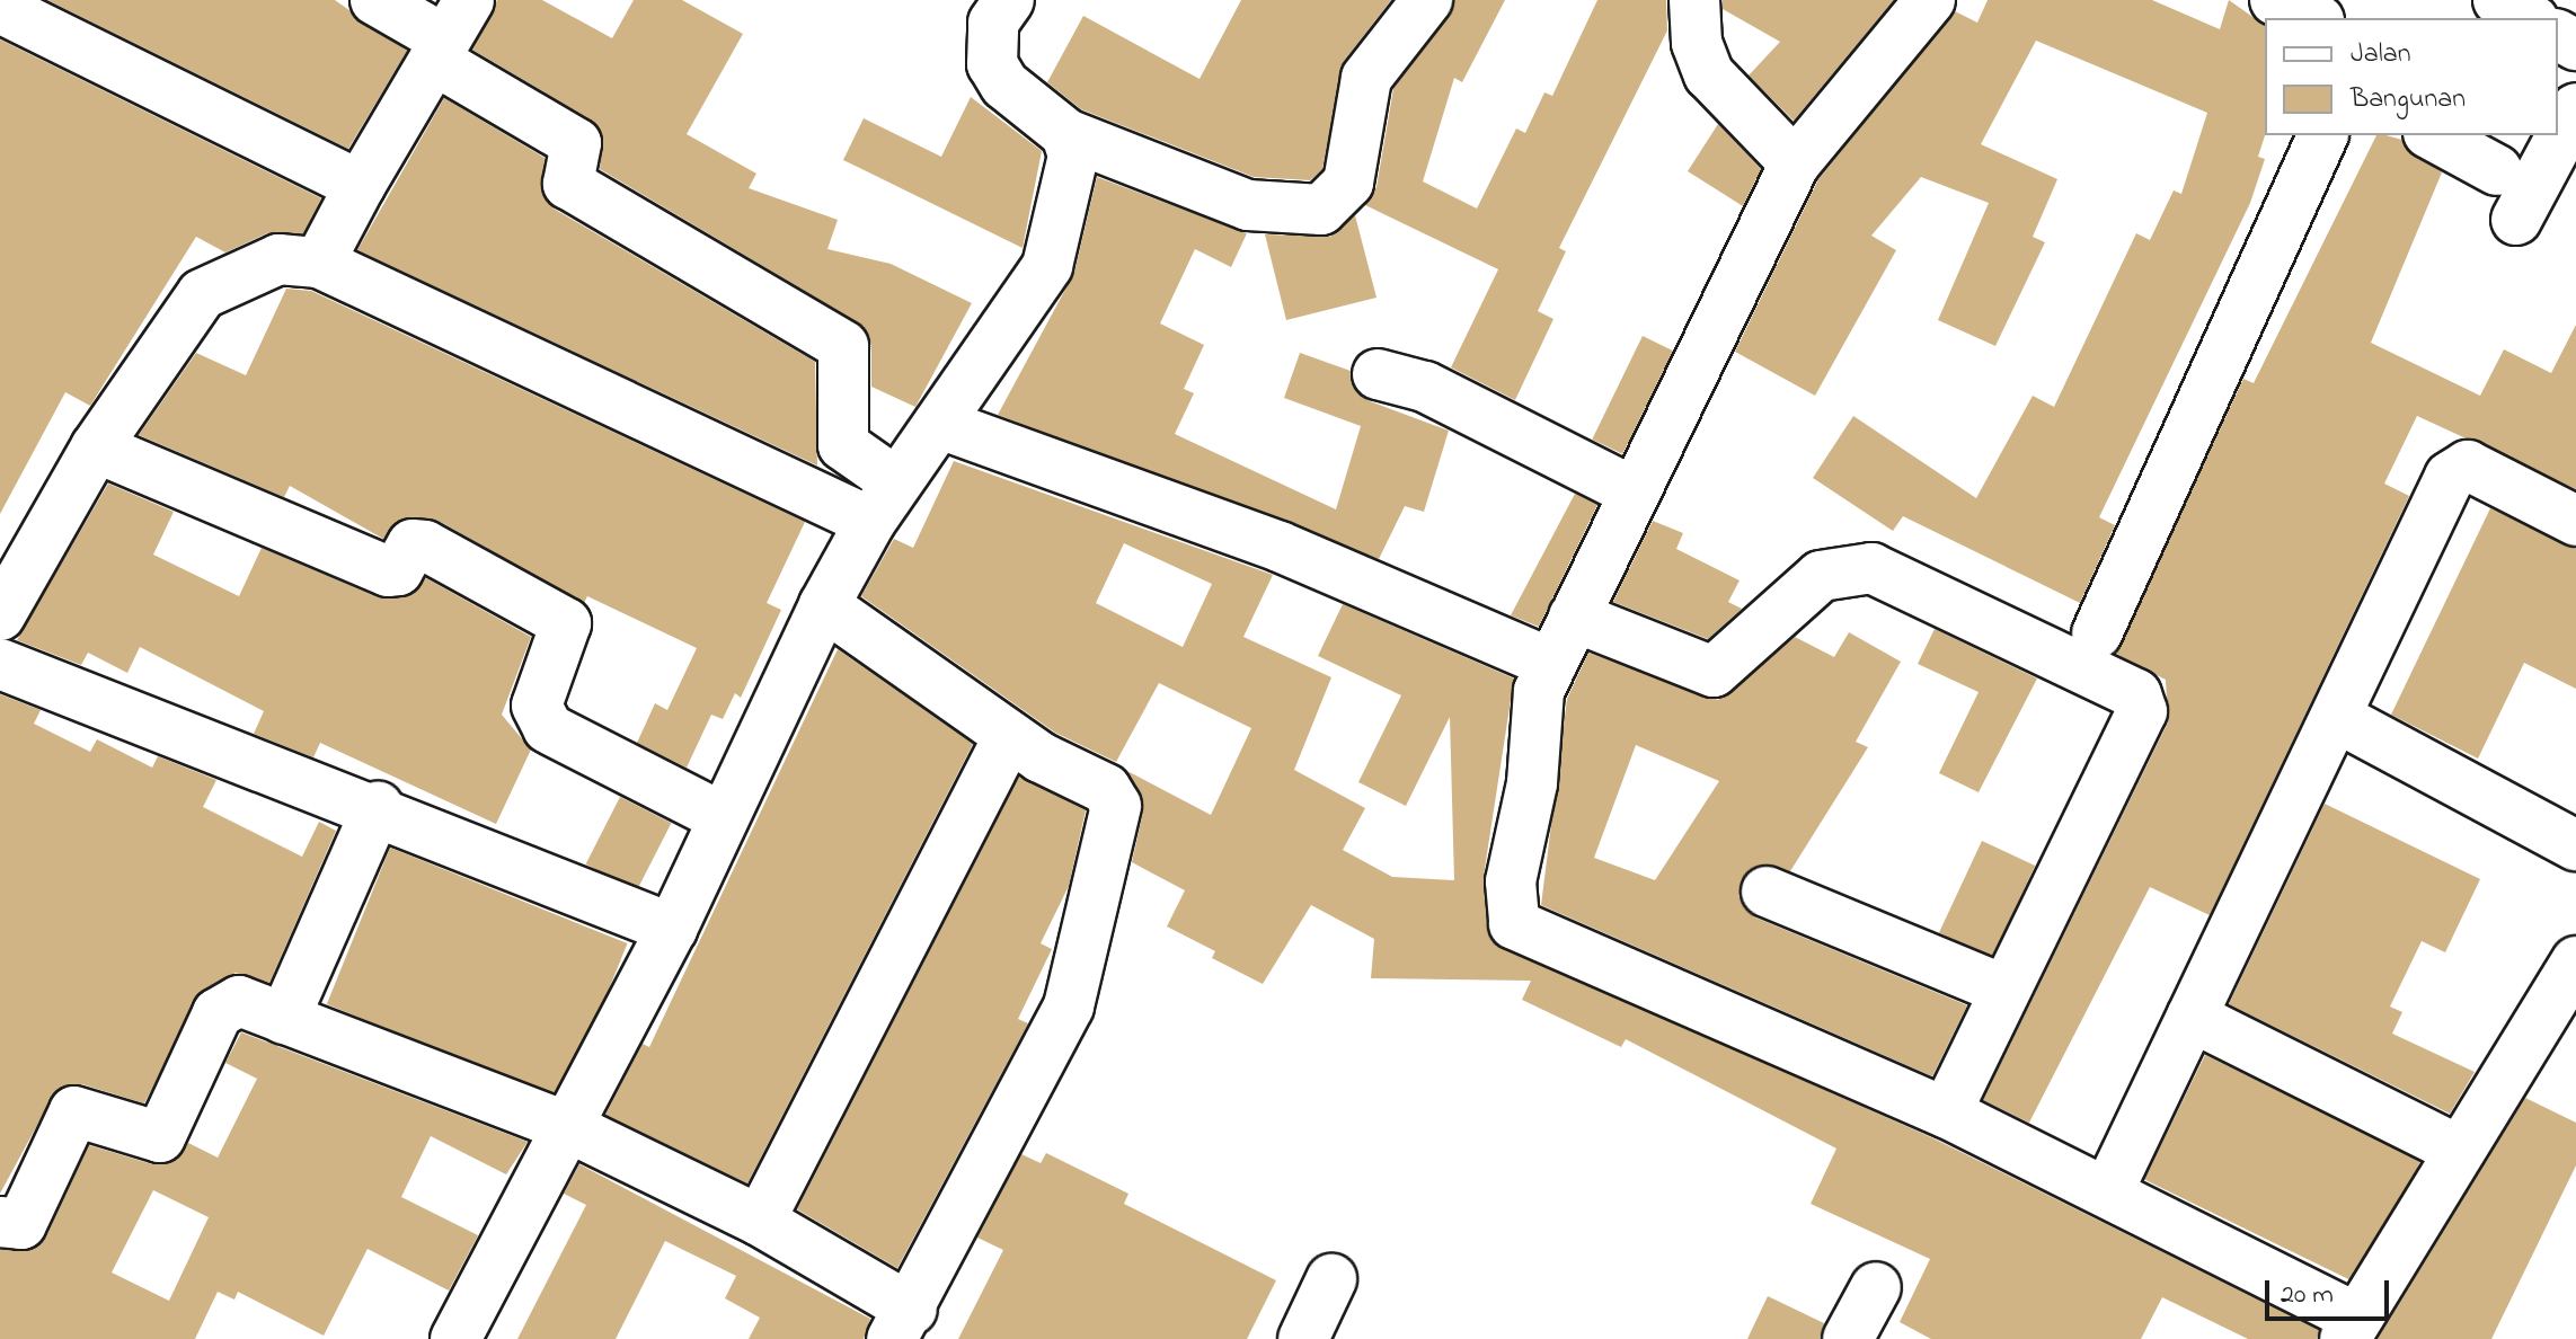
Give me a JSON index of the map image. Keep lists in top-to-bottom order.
{
  "legend": ["Jalan", "Bangunan"],
  "scale_bar": "20 m"
}
